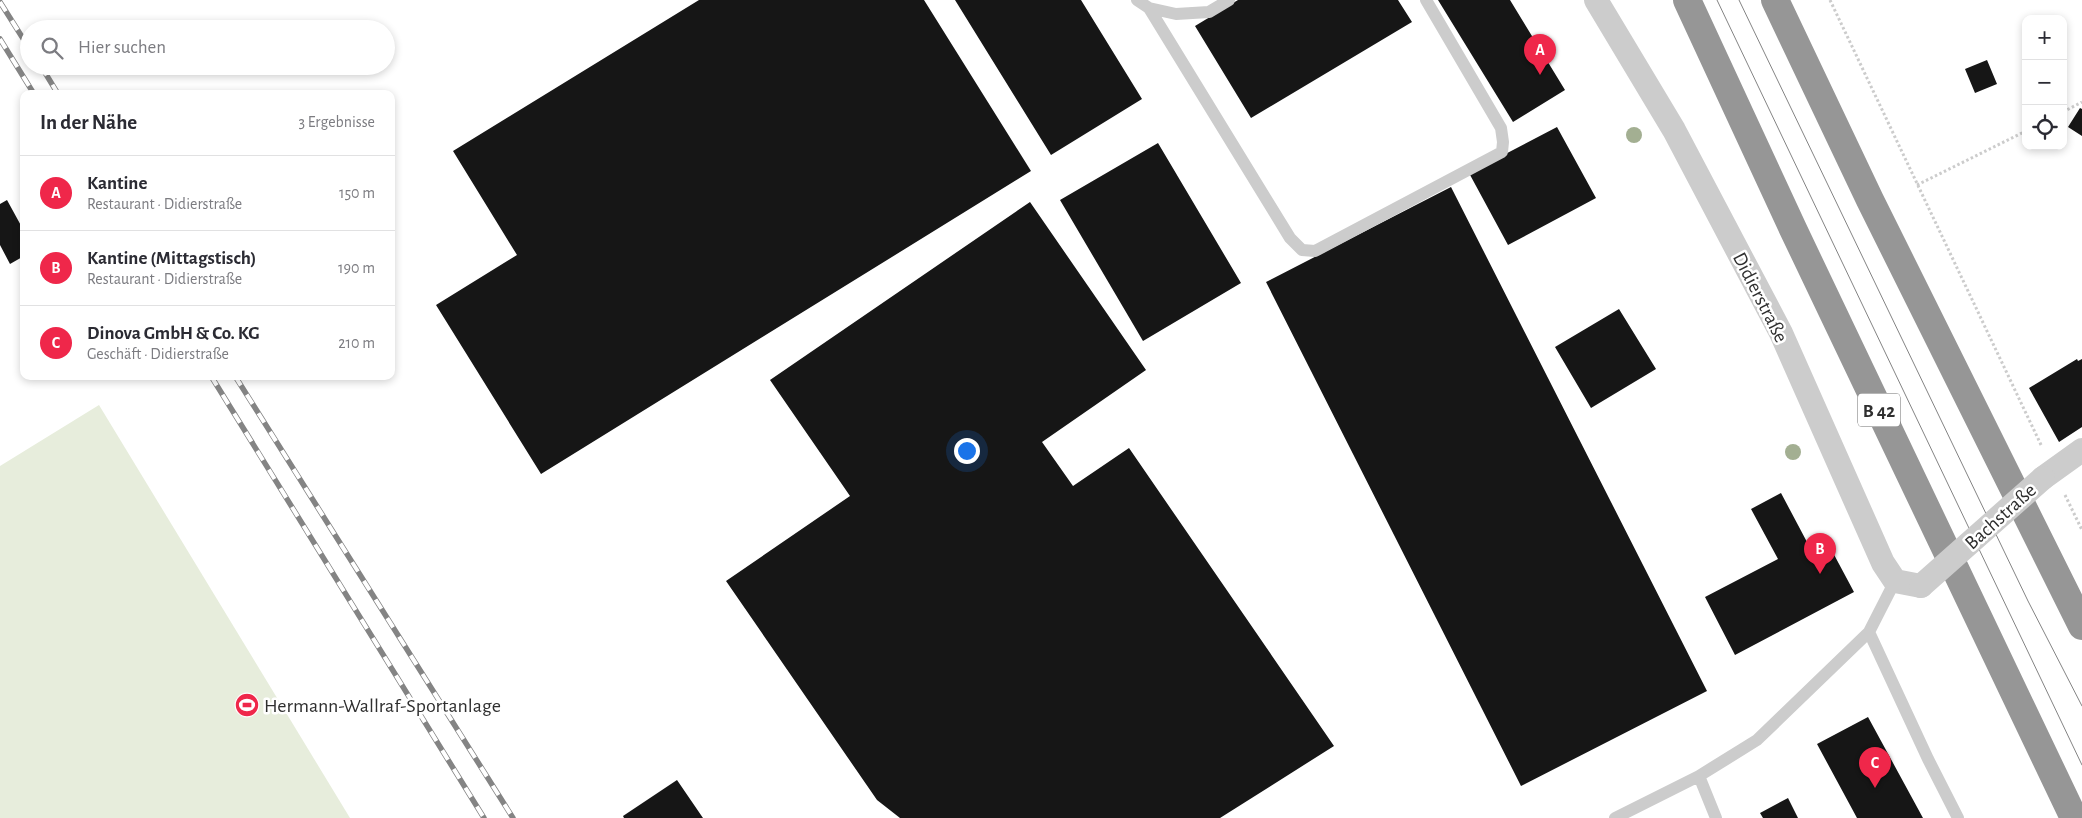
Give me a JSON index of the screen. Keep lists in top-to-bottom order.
{
  "streets": {
    "highway": ["B 42"],
    "street": ["Didierstraße", "Bachstraße"]
  },
  "crossings": [
    ["Didierstraße", "Bachstraße"]
  ],
  "places": {
    "sports": ["Hermann-Wallraf-Sportanlage"]
  },
  "page": {
    "map_buttons": ["+", "−"],
    "search": "Hier suchen",
    "pins": ["A", "B", "C"],
    "heading": ["In der Nähe", "3 Ergebnisse"],
    "list": [
      {
        "mark": "A",
        "name": "Kantine",
        "note": "Restaurant · Didierstraße",
        "value": "150 m"
      },
      {
        "mark": "B",
        "name": "Kantine (Mittagstisch)",
        "note": "Restaurant · Didierstraße",
        "value": "190 m"
      },
      {
        "mark": "C",
        "name": "Dinova GmbH & Co. KG",
        "note": "Geschäft · Didierstraße",
        "value": "210 m"
      }
    ]
  }
}
